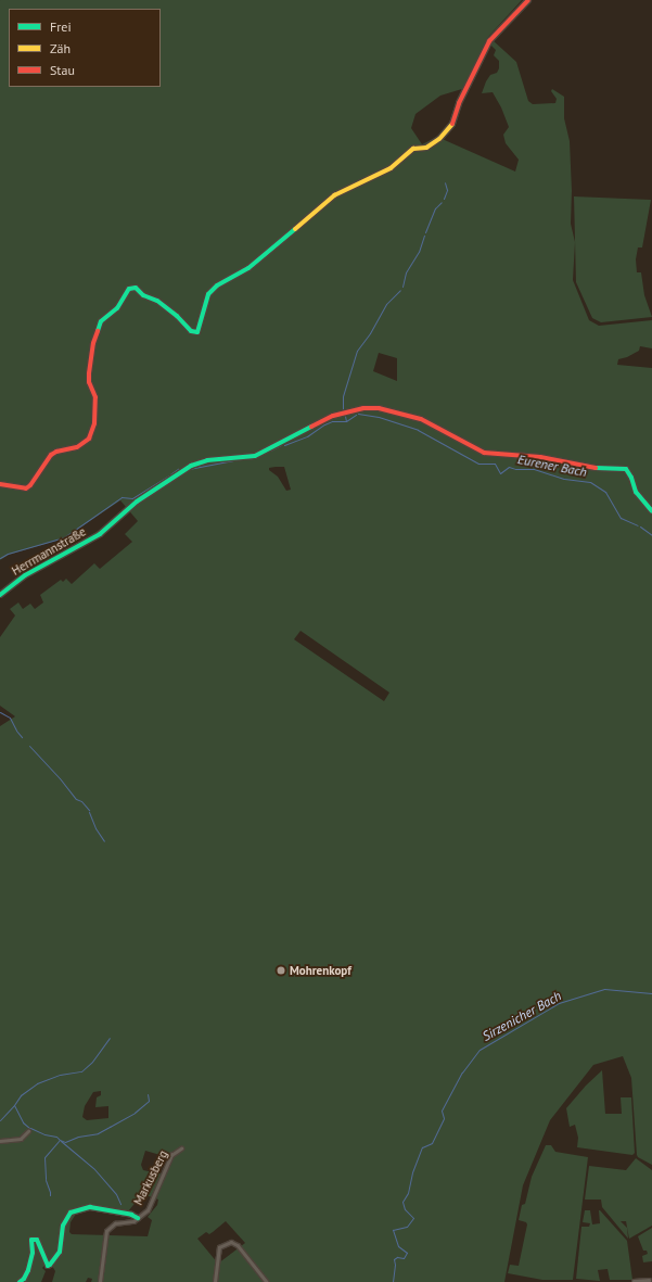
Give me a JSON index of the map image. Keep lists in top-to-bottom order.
{
  "streets": {
    "street": ["Herrmannstraße", "Markusberg"]
  },
  "water": ["Eurener Bach", "Sirzenicher Bach"],
  "places": ["Mohrenkopf"],
  "legend": ["Frei", "Zäh", "Stau"]
}
